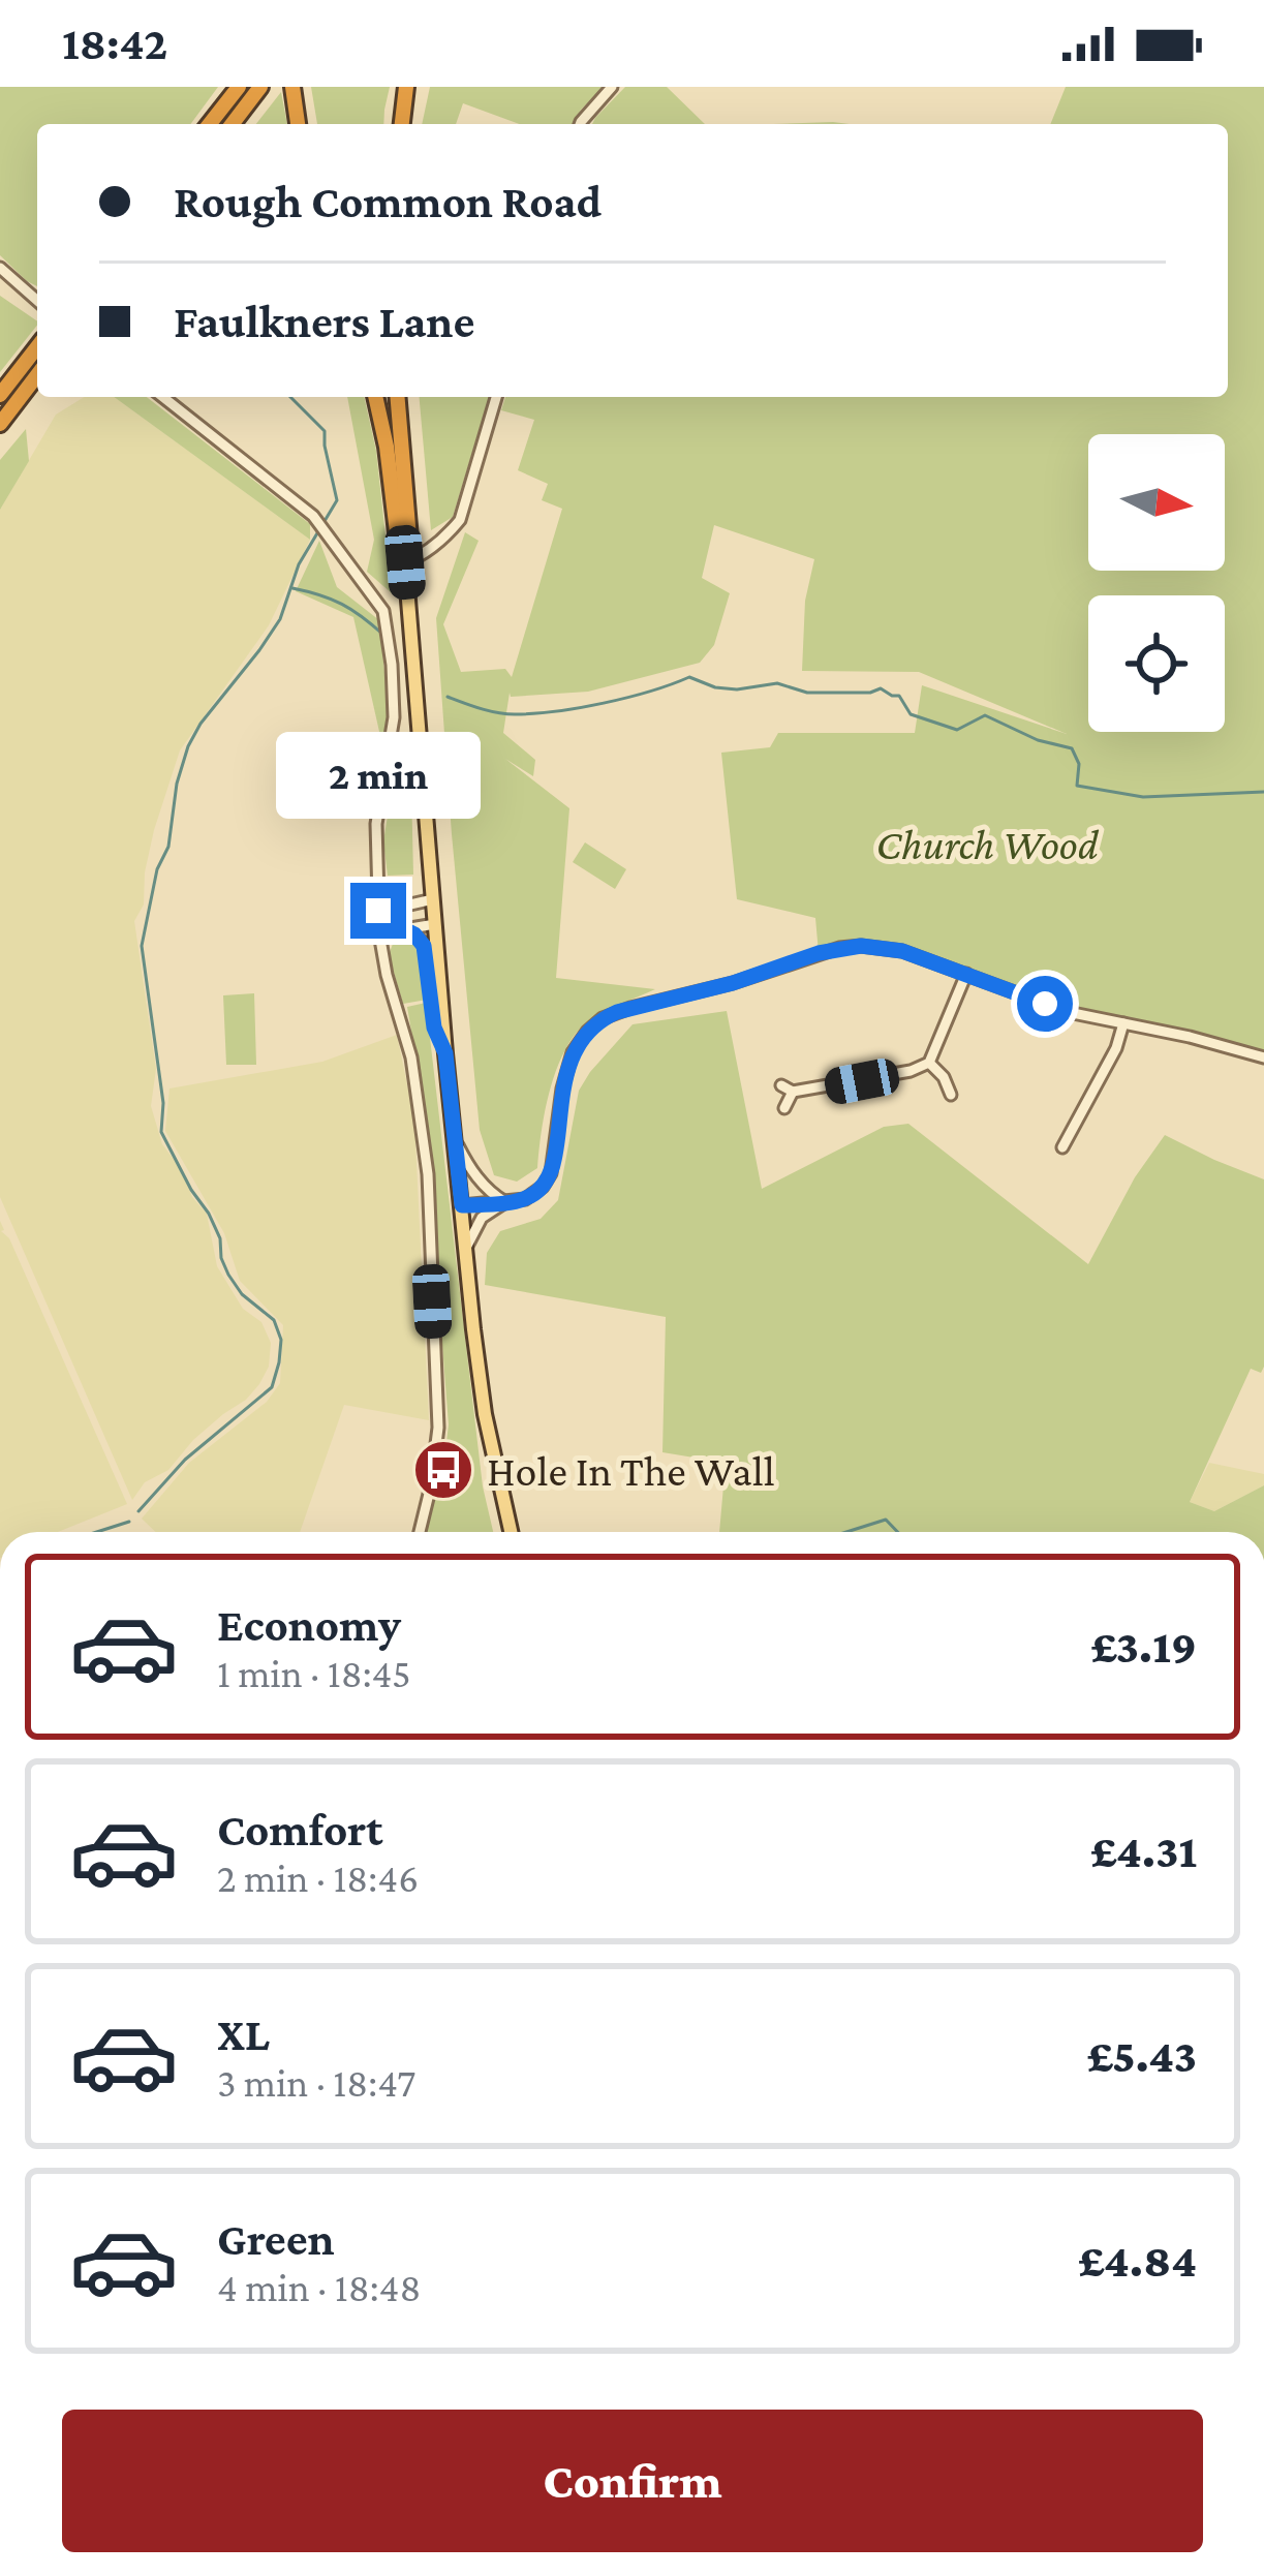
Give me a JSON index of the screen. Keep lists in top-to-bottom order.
{
  "parks": ["Church Wood"],
  "places": {
    "bus stop": ["Hole In The Wall"]
  },
  "north": "right",
  "page": {
    "status": "18:42",
    "banner": ["Rough Common Road", "Faulkners Lane"],
    "bubble": "2 min",
    "list": [
      {
        "name": "Economy",
        "note": "1 min · 18:45",
        "value": "£3.19"
      },
      {
        "name": "Comfort",
        "note": "2 min · 18:46",
        "value": "£4.31"
      },
      {
        "name": "XL",
        "note": "3 min · 18:47",
        "value": "£5.43"
      },
      {
        "name": "Green",
        "note": "4 min · 18:48",
        "value": "£4.84"
      }
    ],
    "buttons": "Confirm"
  }
}
